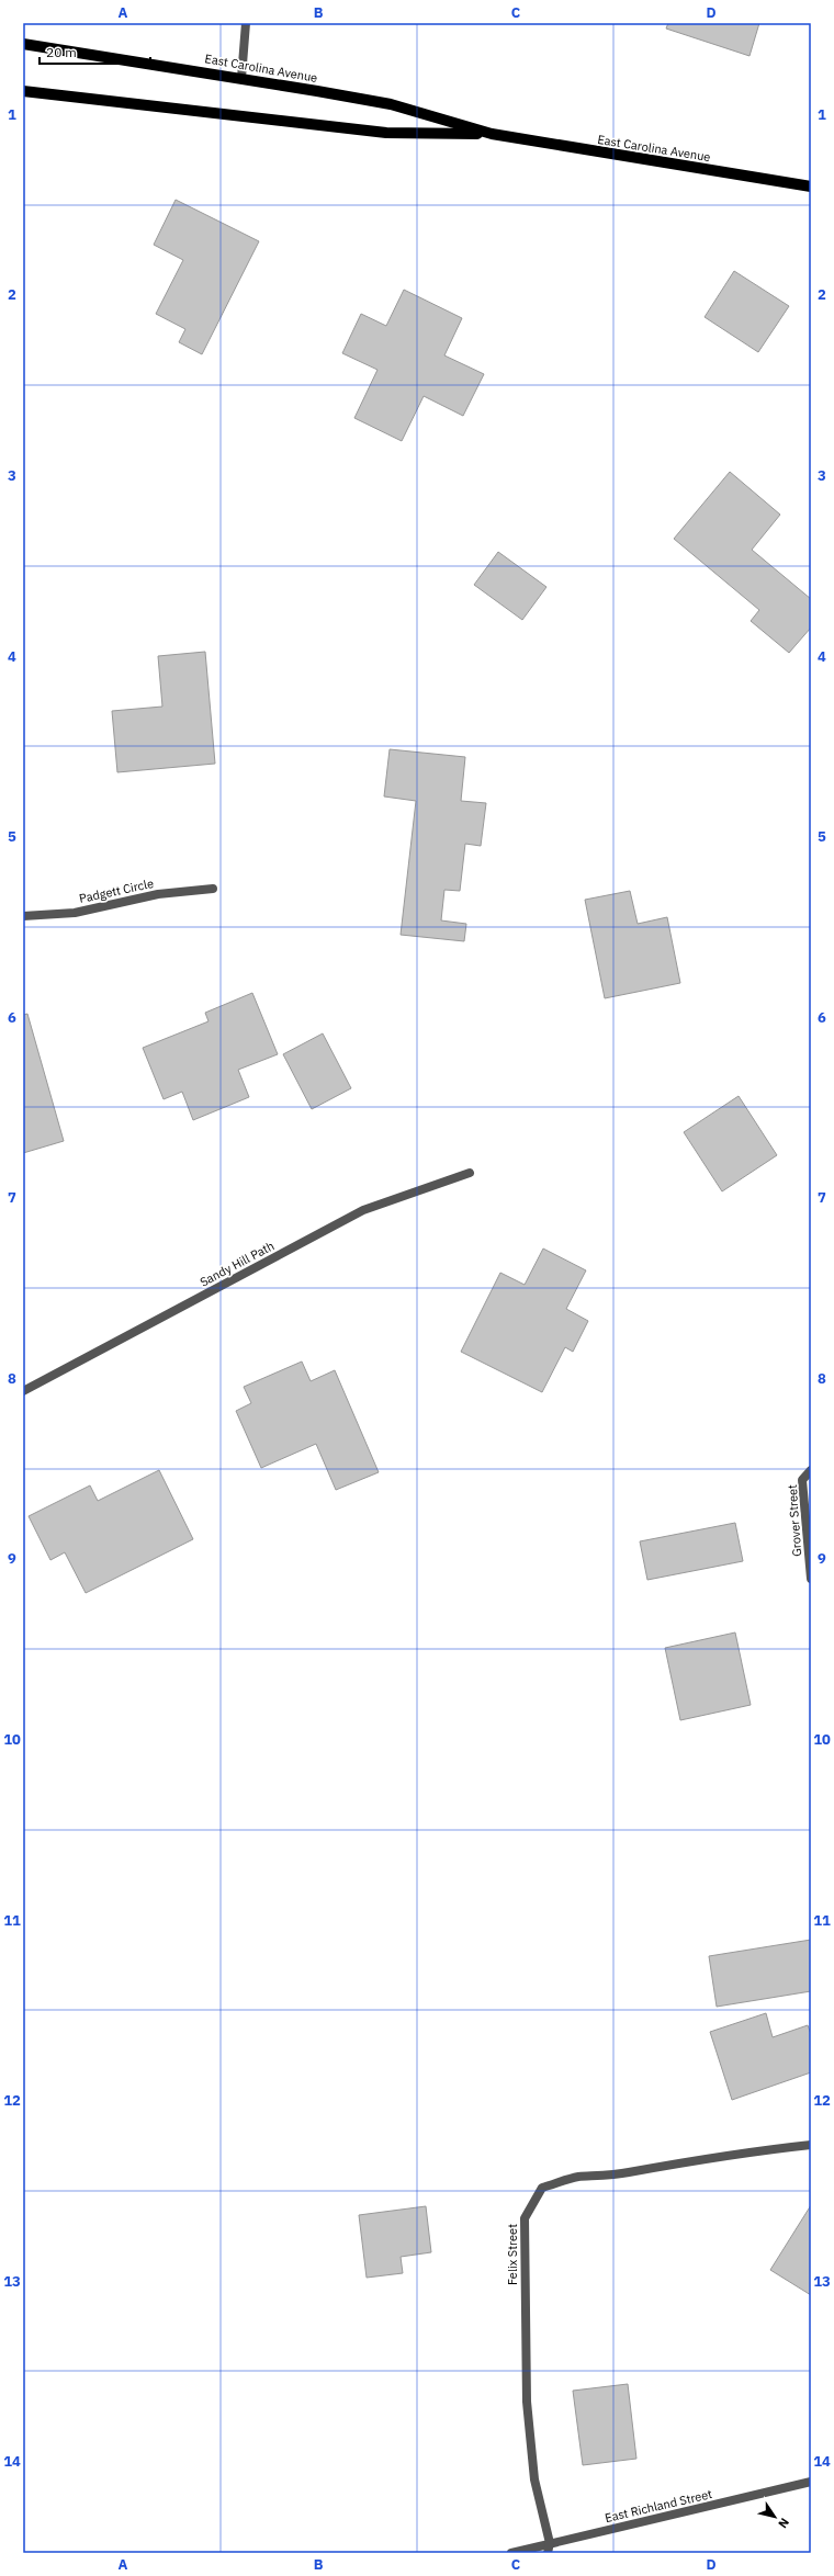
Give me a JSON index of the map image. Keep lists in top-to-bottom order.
{
  "streets": {
    "main road": ["East Carolina Avenue"],
    "street": [
      "Padgett Circle",
      "Sandy Hill Path",
      "Grover Street",
      "Felix Street",
      "East Richland Street"
    ]
  },
  "crossings": [
    ["Felix Street", "East Richland Street"]
  ],
  "scale_bar": "20 m",
  "north": "bottom right",
  "grid": {
    "columns": [
      "A",
      "B",
      "C",
      "D"
    ],
    "rows": [
      "1",
      "2",
      "3",
      "4",
      "5",
      "6",
      "7",
      "8",
      "9",
      "10",
      "11",
      "12",
      "13",
      "14"
    ]
  }
}
